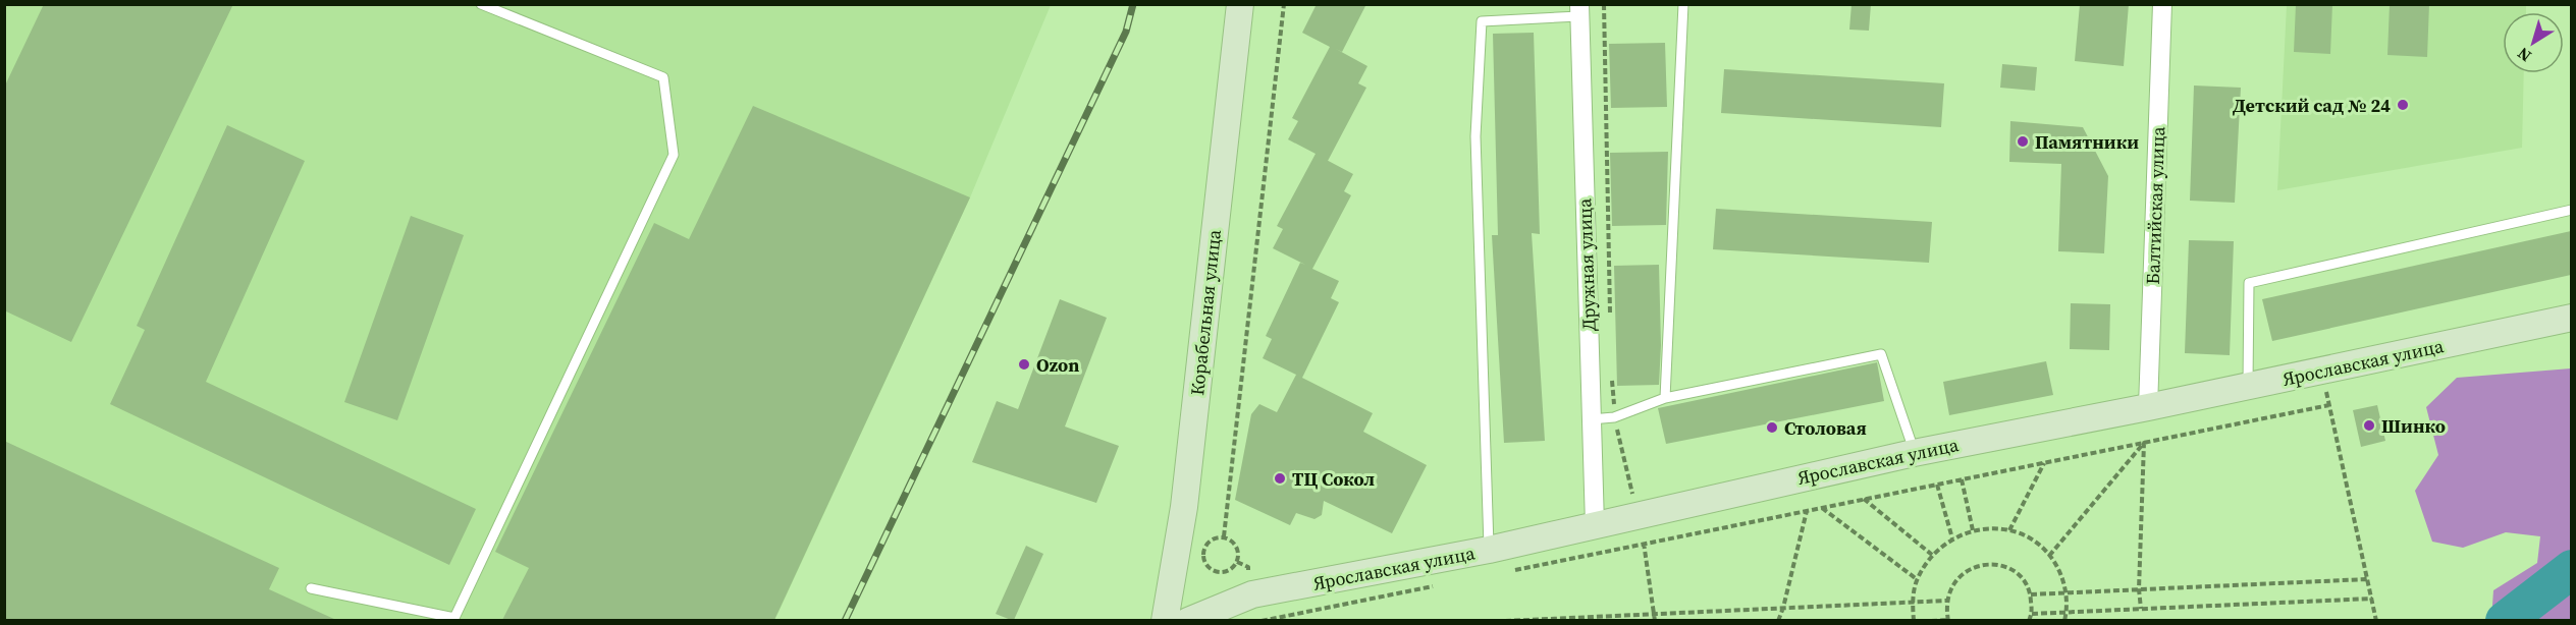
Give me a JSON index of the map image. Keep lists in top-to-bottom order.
{
  "streets": {
    "street": [
      "Балтийская улица",
      "Дружная улица",
      "Корабельная улица",
      "Ярославская улица"
    ]
  },
  "crossings": [
    ["Балтийская улица", "Ярославская улица"],
    ["Дружная улица", "Ярославская улица"]
  ],
  "places": [
    "Детский сад № 24",
    "Памятники",
    "Ozon",
    "Шинко",
    "Столовая",
    "ТЦ Сокол"
  ],
  "north": "bottom left"
}
